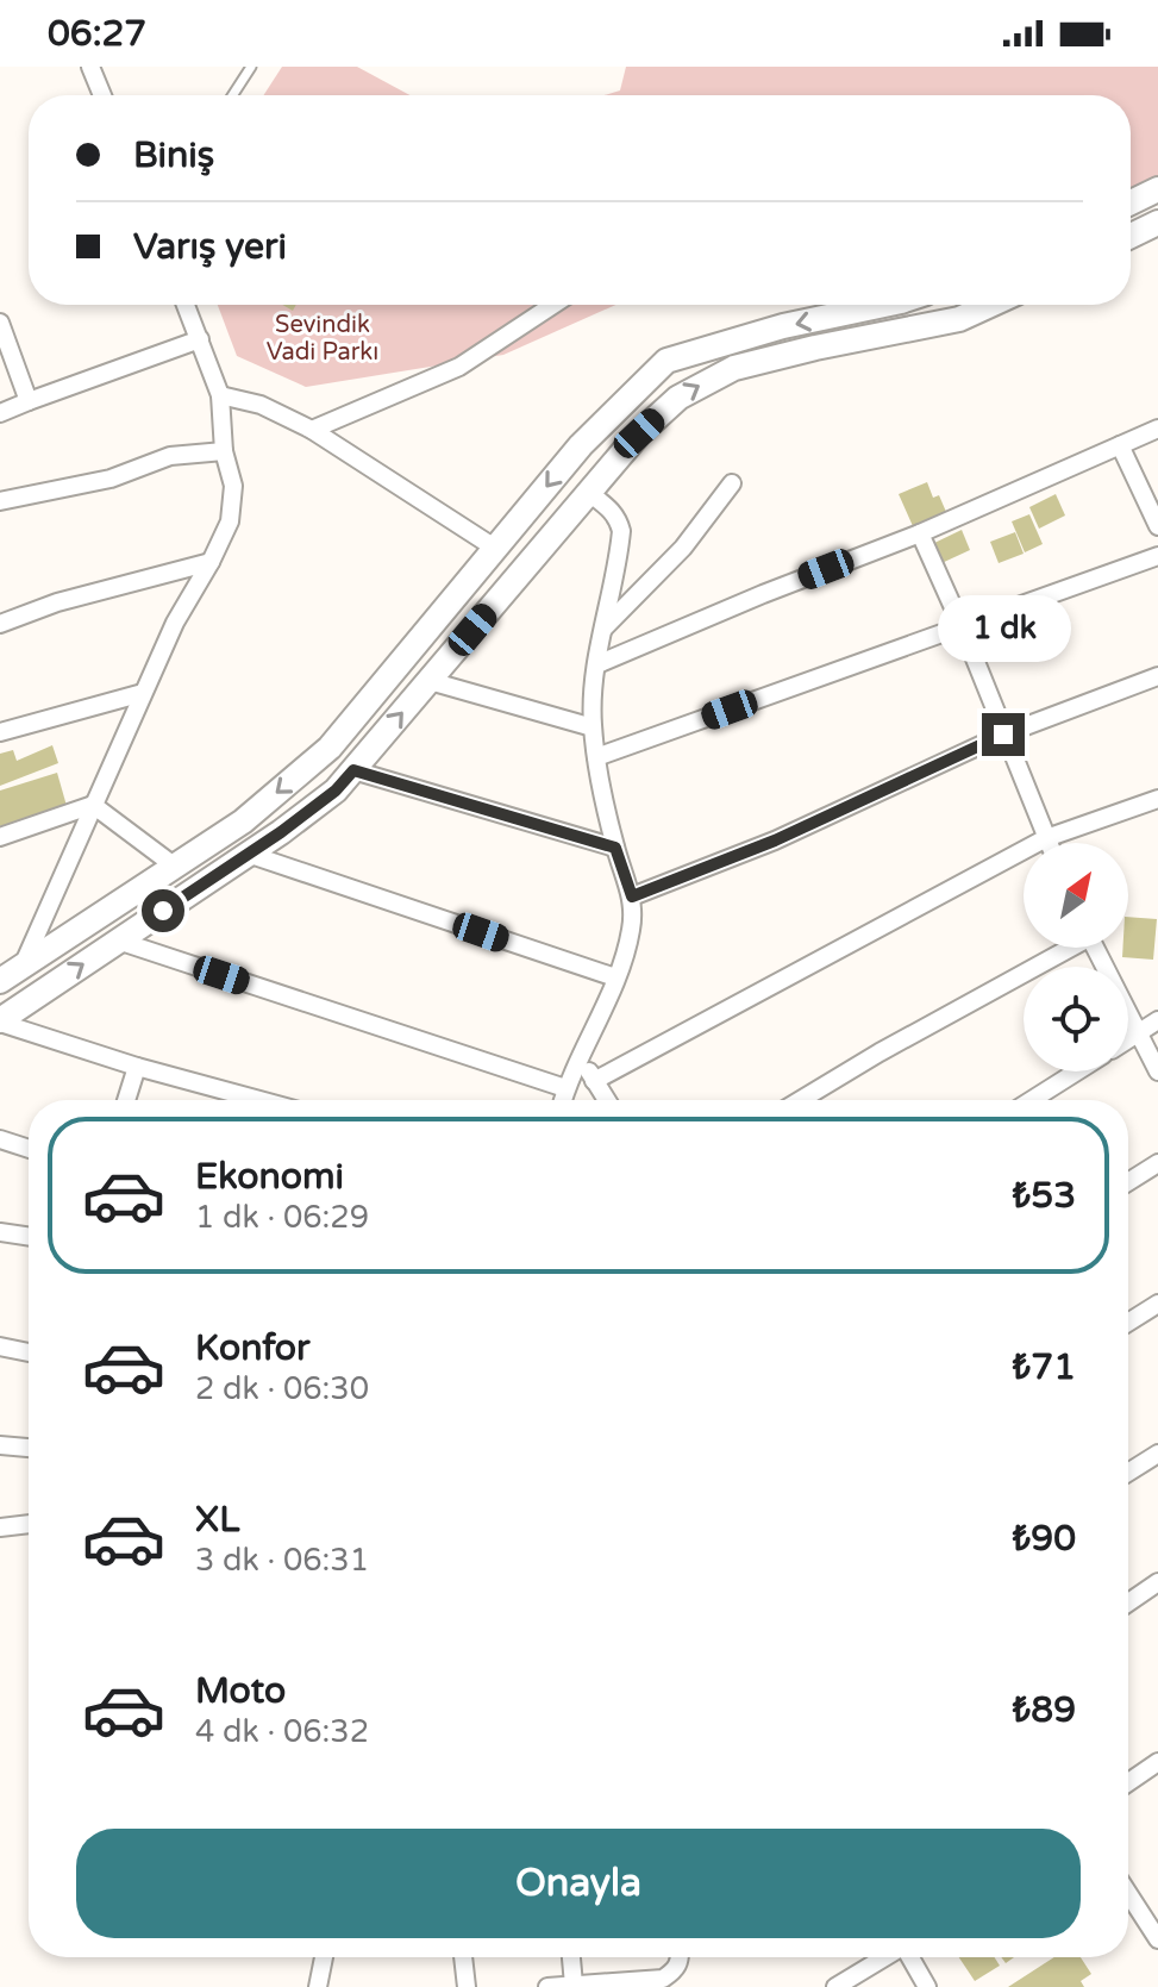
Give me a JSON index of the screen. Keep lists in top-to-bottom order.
{
  "parks": ["Sevindik Vadi Parkı"],
  "north": "top right",
  "page": {
    "status": "06:27",
    "banner": ["Biniş", "Varış yeri"],
    "bubble": "1 dk",
    "list": [
      {
        "name": "Ekonomi",
        "note": "1 dk · 06:29",
        "value": "₺53"
      },
      {
        "name": "Konfor",
        "note": "2 dk · 06:30",
        "value": "₺71"
      },
      {
        "name": "XL",
        "note": "3 dk · 06:31",
        "value": "₺90"
      },
      {
        "name": "Moto",
        "note": "4 dk · 06:32",
        "value": "₺89"
      }
    ],
    "buttons": "Onayla"
  }
}
